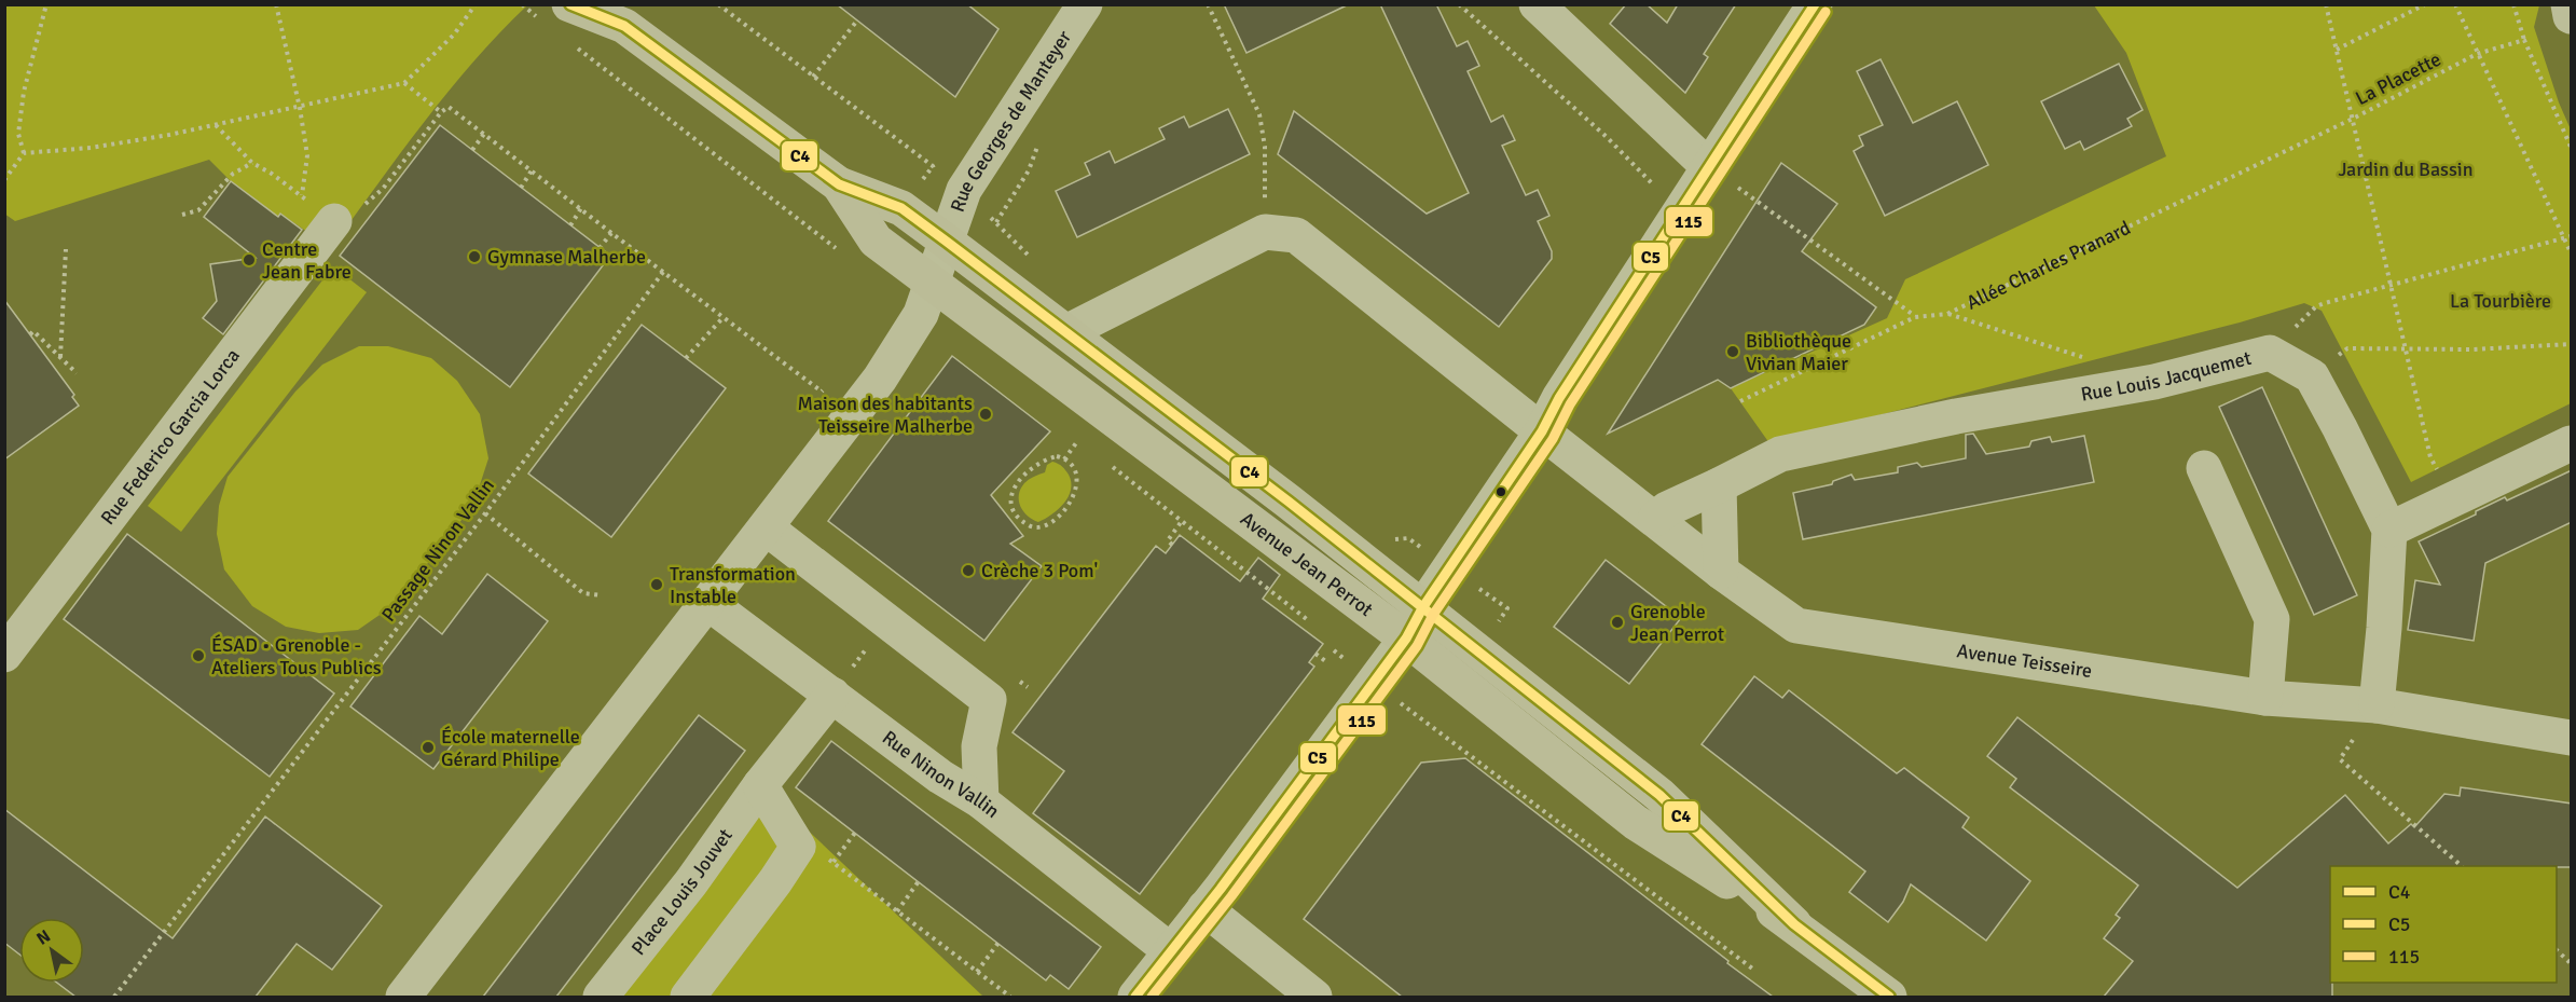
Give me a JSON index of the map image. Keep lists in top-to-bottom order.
{
  "streets": {
    "main road": ["Avenue Jean Perrot"],
    "street": [
      "Rue Georges de Manteyer",
      "Rue Louis Jacquemet",
      "Rue Federico Garcia Lorca",
      "Avenue Teisseire",
      "Rue Ninon Vallin",
      "Place Louis Jouvet"
    ],
    "path": ["La Placette", "Allée Charles Pranard", "Passage Ninon Vallin"]
  },
  "crossings": [
    ["La Placette", "Allée Charles Pranard"],
    ["Rue Georges de Manteyer", "Avenue Jean Perrot"],
    ["Rue Louis Jacquemet", "Avenue Teisseire"],
    ["Rue Ninon Vallin", "Place Louis Jouvet"]
  ],
  "parks": ["Jardin du Bassin", "La Tourbière"],
  "places": [
    "Gymnase Malherbe",
    "Centre Jean Fabre",
    "Bibliothèque Vivian Maier",
    "Maison des habitants Teisseire Malherbe",
    "Crèche 3 Pom'",
    "Transformation Instable",
    "Grenoble Jean Perrot",
    "ÉSAD • Grenoble - Ateliers Tous Publics",
    "École maternelle Gérard Philipe"
  ],
  "lines": ["transit line C4", "transit line C5", "transit line 115"],
  "legend": ["C4", "C5", "115"],
  "north": "top left"
}
